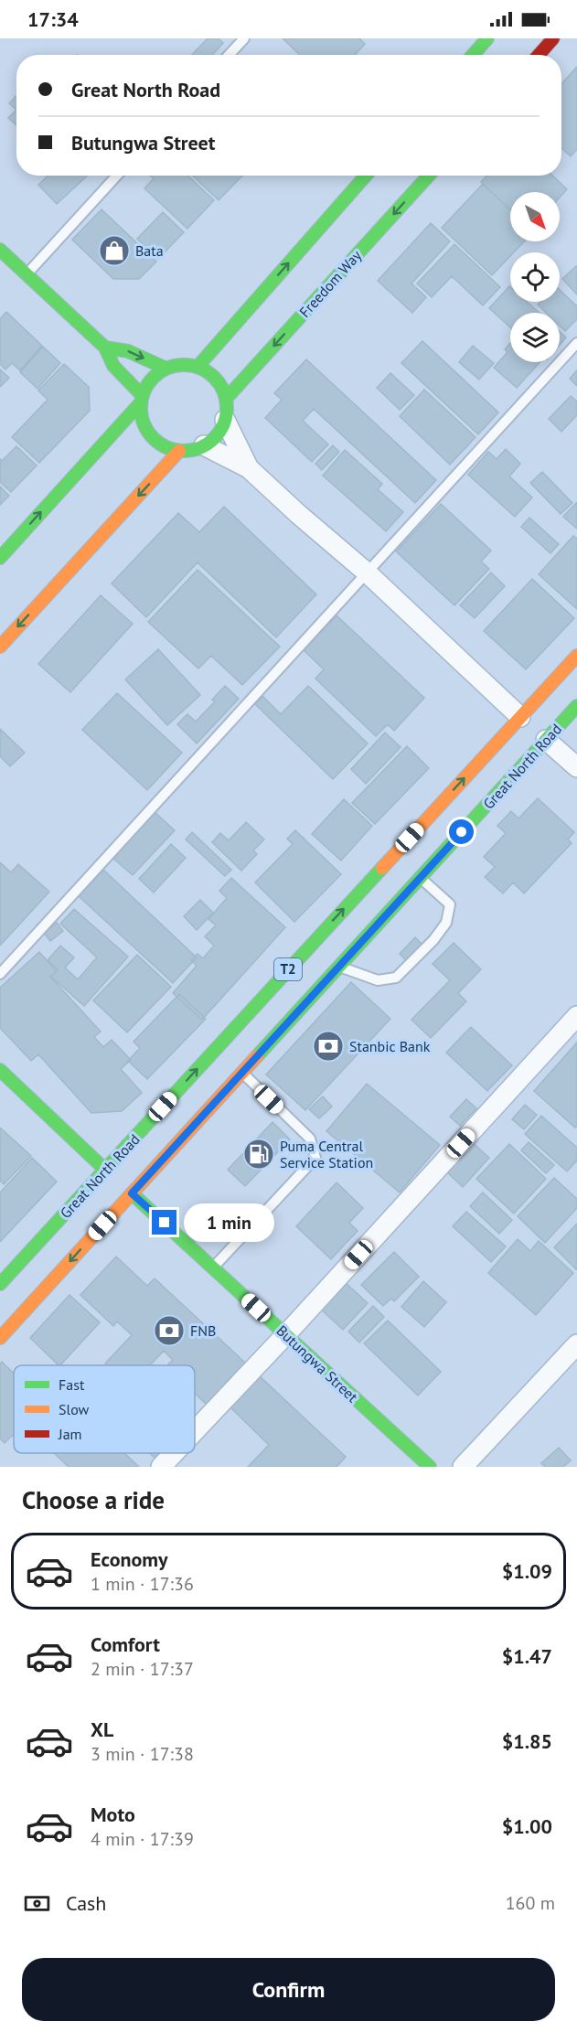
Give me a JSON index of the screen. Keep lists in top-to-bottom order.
{
  "streets": {
    "main road": [
      "Freedom Way",
      "Great North Road",
      "T2",
      "Butungwa Street"
    ]
  },
  "crossings": [
    ["Great North Road", "Butungwa Street"]
  ],
  "places": {
    "shop": ["Bata"],
    "bank": ["Stanbic Bank", "FNB"],
    "fuel station": ["Puma Central Service Station"]
  },
  "legend": ["Fast", "Slow", "Jam"],
  "north": "bottom right",
  "page": {
    "status": "17:34",
    "banner": ["Great North Road", "Butungwa Street"],
    "bubble": "1 min",
    "heading": "Choose a ride",
    "list": [
      {
        "name": "Economy",
        "note": "1 min · 17:36",
        "value": "$1.09"
      },
      {
        "name": "Comfort",
        "note": "2 min · 17:37",
        "value": "$1.47"
      },
      {
        "name": "XL",
        "note": "3 min · 17:38",
        "value": "$1.85"
      },
      {
        "name": "Moto",
        "note": "4 min · 17:39",
        "value": "$1.00"
      }
    ],
    "pay": ["Cash", "160 m"],
    "buttons": "Confirm"
  }
}
